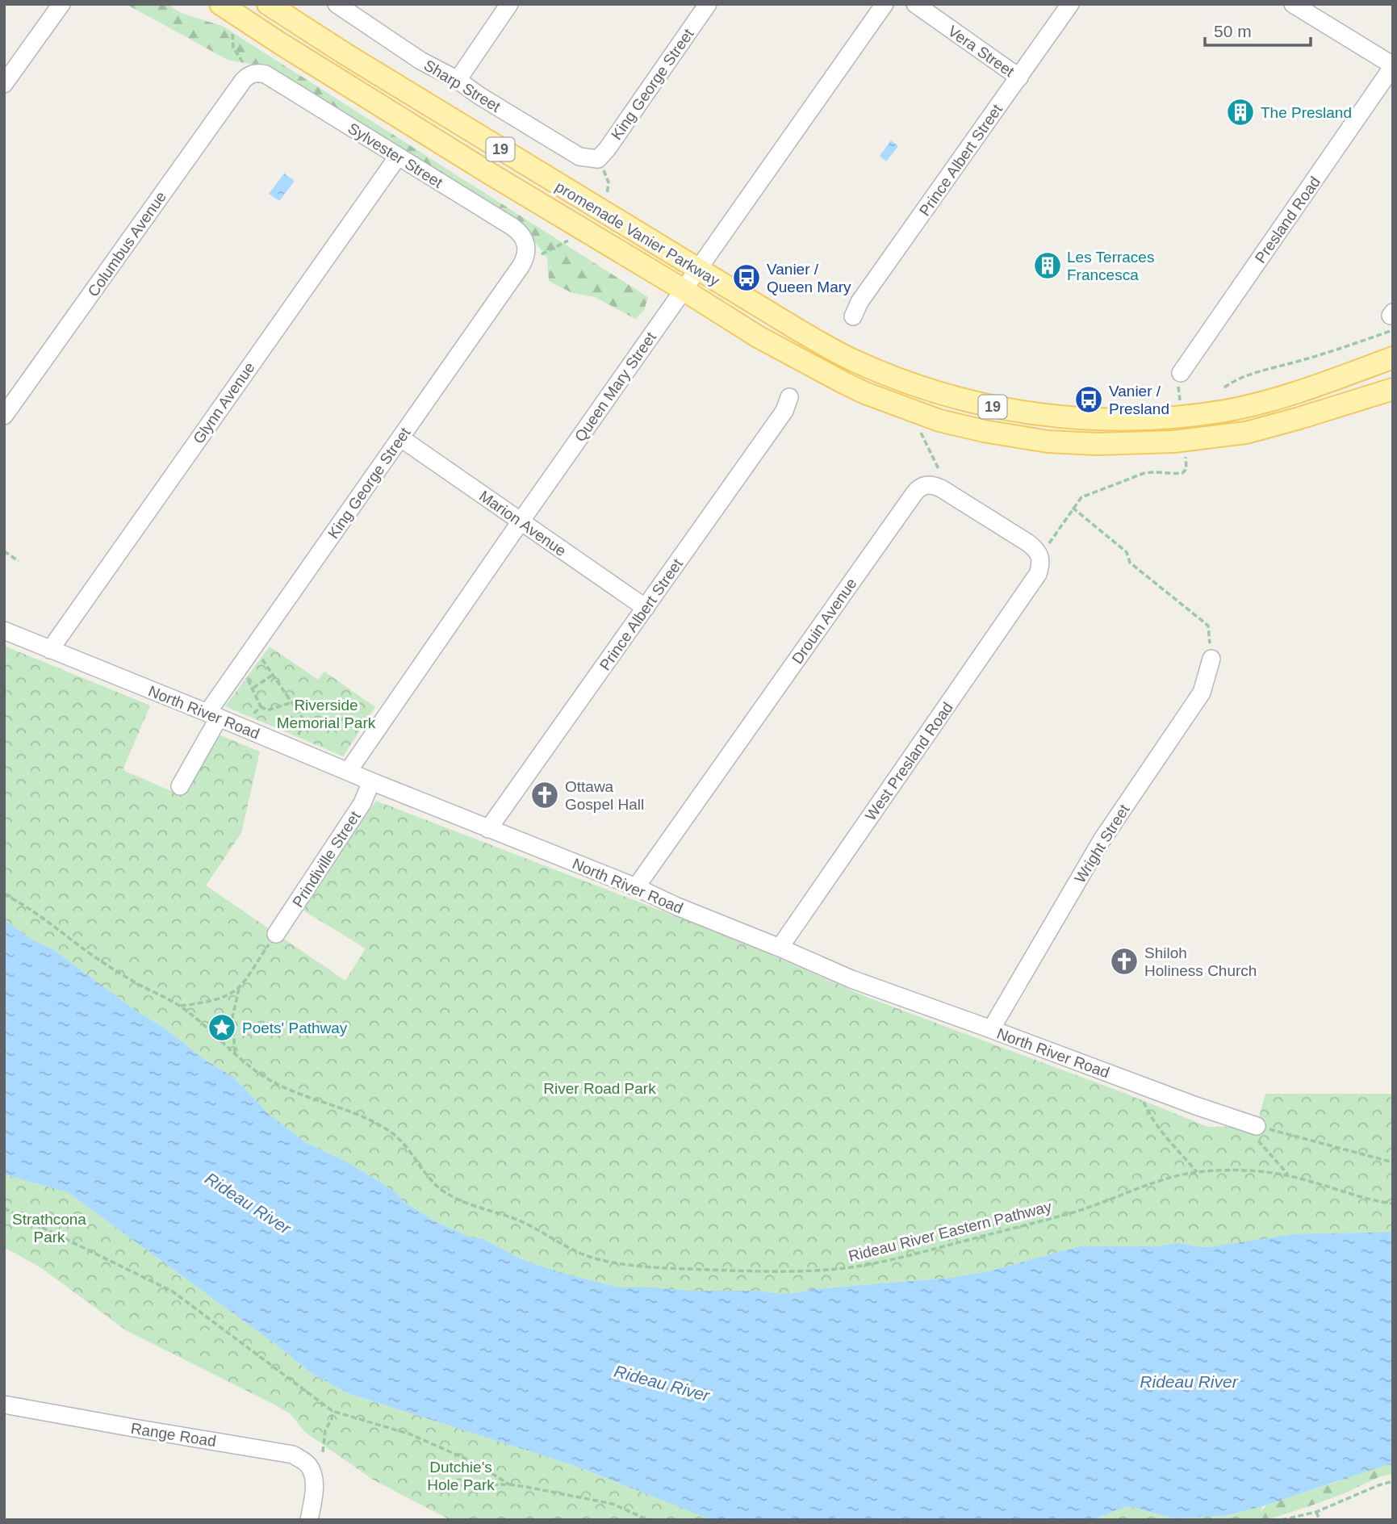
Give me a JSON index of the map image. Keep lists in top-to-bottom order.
{
  "streets": {
    "main road": ["19", "promenade Vanier Parkway"],
    "street": [
      "Vera Street",
      "King George Street",
      "Sharp Street",
      "Sylvester Street",
      "Prince Albert Street",
      "Presland Road",
      "Columbus Avenue",
      "Queen Mary Street",
      "Glynn Avenue",
      "Marion Avenue",
      "Drouin Avenue",
      "North River Road",
      "West Presland Road",
      "Wright Street",
      "Prindiville Street",
      "Range Road"
    ],
    "path": ["Rideau River Eastern Pathway"]
  },
  "crossings": [
    ["Vera Street", "Prince Albert Street"],
    ["King George Street", "Sharp Street"],
    ["King George Street", "Sylvester Street"],
    ["King George Street", "Marion Avenue"],
    ["King George Street", "North River Road"],
    ["19", "promenade Vanier Parkway"],
    ["19", "Queen Mary Street"],
    ["Sylvester Street", "Columbus Avenue"],
    ["Sylvester Street", "Glynn Avenue"],
    ["Prince Albert Street", "Marion Avenue"],
    ["Prince Albert Street", "North River Road"],
    ["promenade Vanier Parkway", "Queen Mary Street"],
    ["Queen Mary Street", "Marion Avenue"],
    ["Queen Mary Street", "North River Road"],
    ["Glynn Avenue", "North River Road"],
    ["Drouin Avenue", "North River Road"],
    ["North River Road", "West Presland Road"],
    ["North River Road", "Wright Street"],
    ["North River Road", "Prindiville Street"]
  ],
  "water": ["Rideau River"],
  "parks": [
    "Riverside Memorial Park",
    "River Road Park",
    "Strathcona Park",
    "Dutchie's Hole Park"
  ],
  "places": {
    "building": ["The Presland", "Les Terraces Francesca"],
    "bus stop": ["Vanier / Queen Mary", "Vanier / Presland"],
    "church": ["Ottawa Gospel Hall", "Shiloh Holiness Church"],
    "place": ["Poets' Pathway"]
  },
  "scale_bar": "50 m"
}
